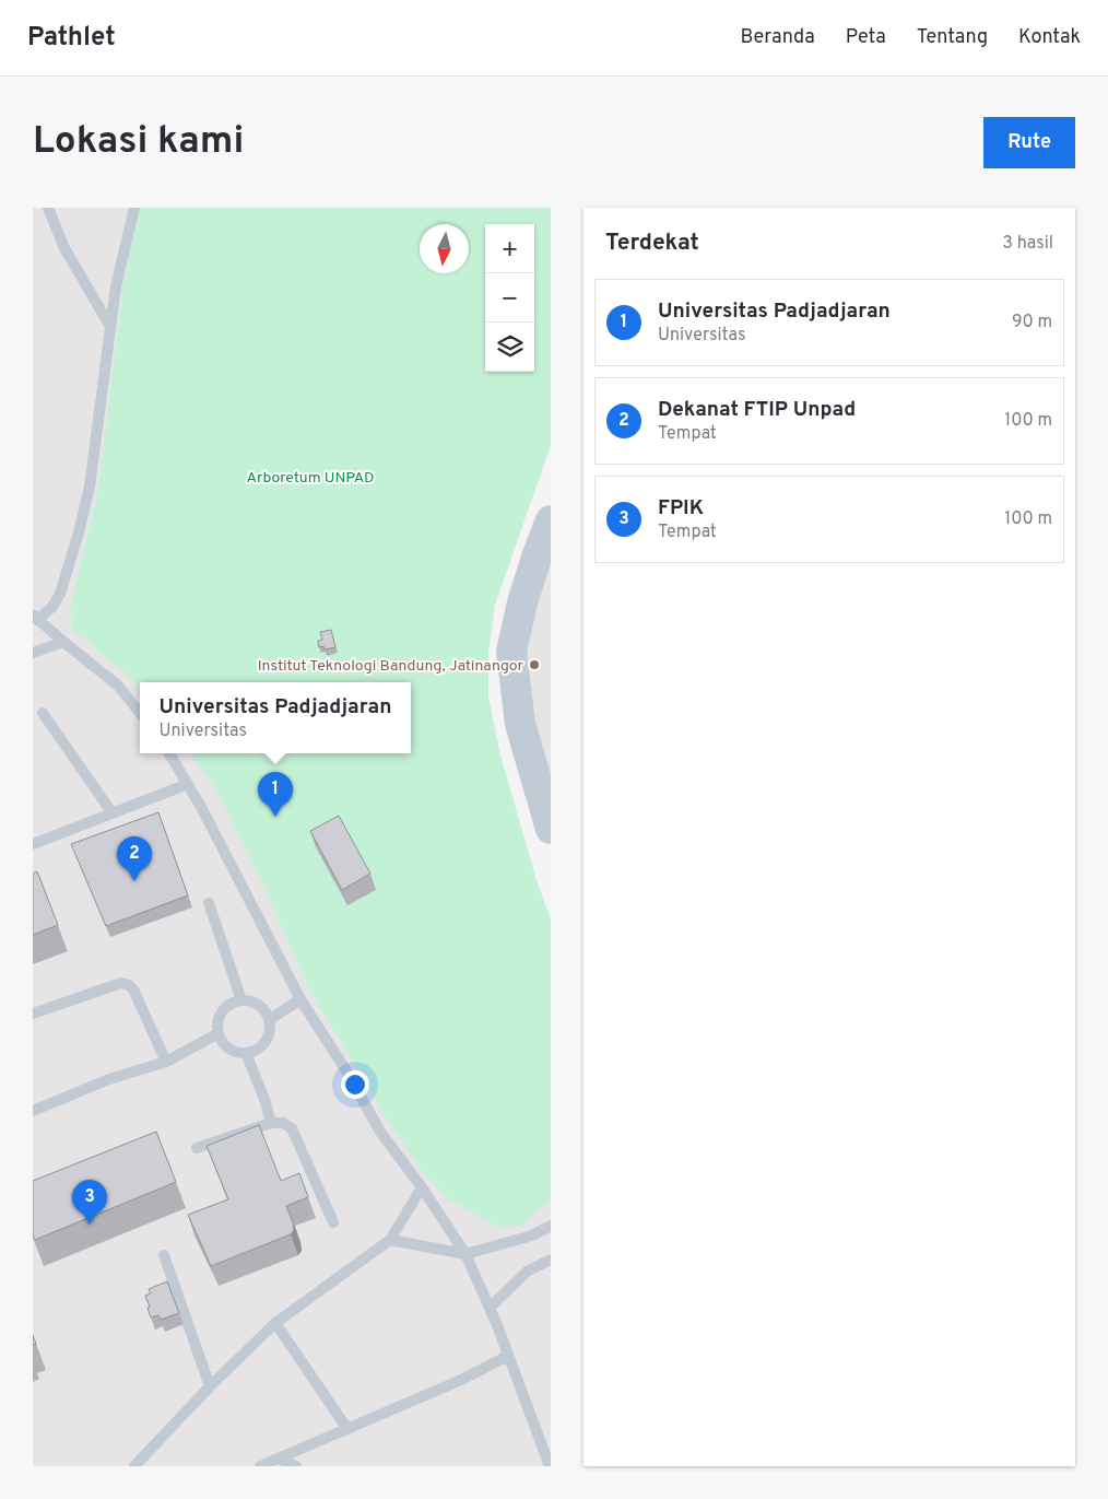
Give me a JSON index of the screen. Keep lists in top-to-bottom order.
{
  "parks": ["Arboretum UNPAD"],
  "places": ["Institut Teknologi Bandung, Jatinangor"],
  "north": "bottom",
  "page": {
    "header": "Pathlet",
    "nav": [
      "Beranda",
      "Peta",
      "Tentang",
      "Kontak"
    ],
    "buttons": "Rute",
    "title": "Lokasi kami",
    "heading": ["Terdekat", "3 hasil"],
    "map_buttons": ["+", "−"],
    "list": [
      {
        "mark": "1",
        "name": "Universitas Padjadjaran",
        "note": "Universitas",
        "value": "90 m"
      },
      {
        "mark": "2",
        "name": "Dekanat FTIP Unpad",
        "note": "Tempat",
        "value": "100 m"
      },
      {
        "mark": "3",
        "name": "FPIK",
        "note": "Tempat",
        "value": "100 m"
      }
    ],
    "popup": ["Universitas Padjadjaran", "Universitas"],
    "pins": ["1", "2", "3"]
  }
}
